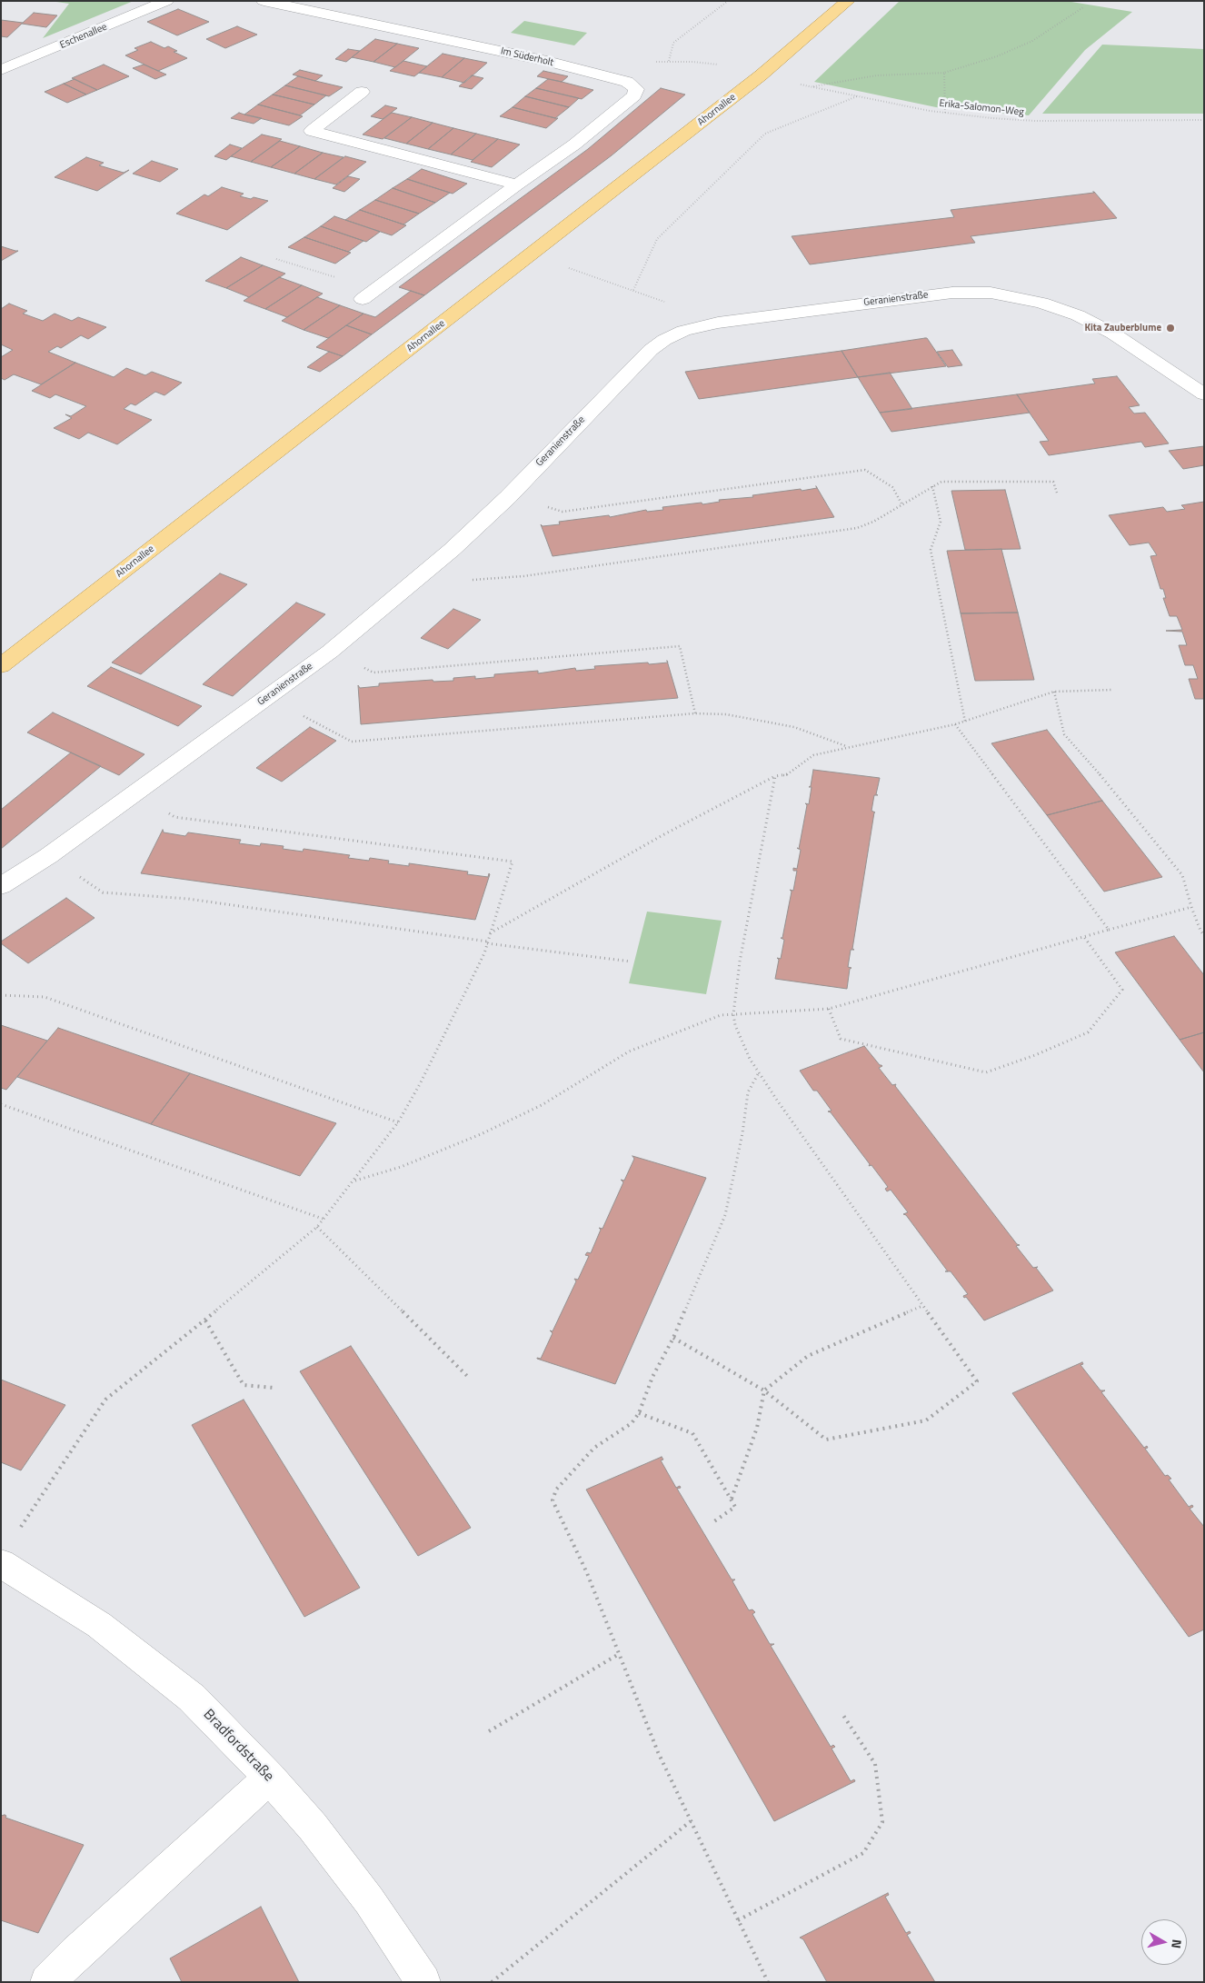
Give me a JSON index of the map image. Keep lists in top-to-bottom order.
{
  "streets": {
    "main road": ["Ahornallee"],
    "street": [
      "Eschenallee",
      "Im Süderholt",
      "Geranienstraße",
      "Bradfordstraße"
    ],
    "path": ["Erika-Salomon-Weg"]
  },
  "crossings": [
    ["Erika-Salomon-Weg", "Ahornallee"]
  ],
  "places": ["Kita Zauberblume"],
  "north": "right"
}
